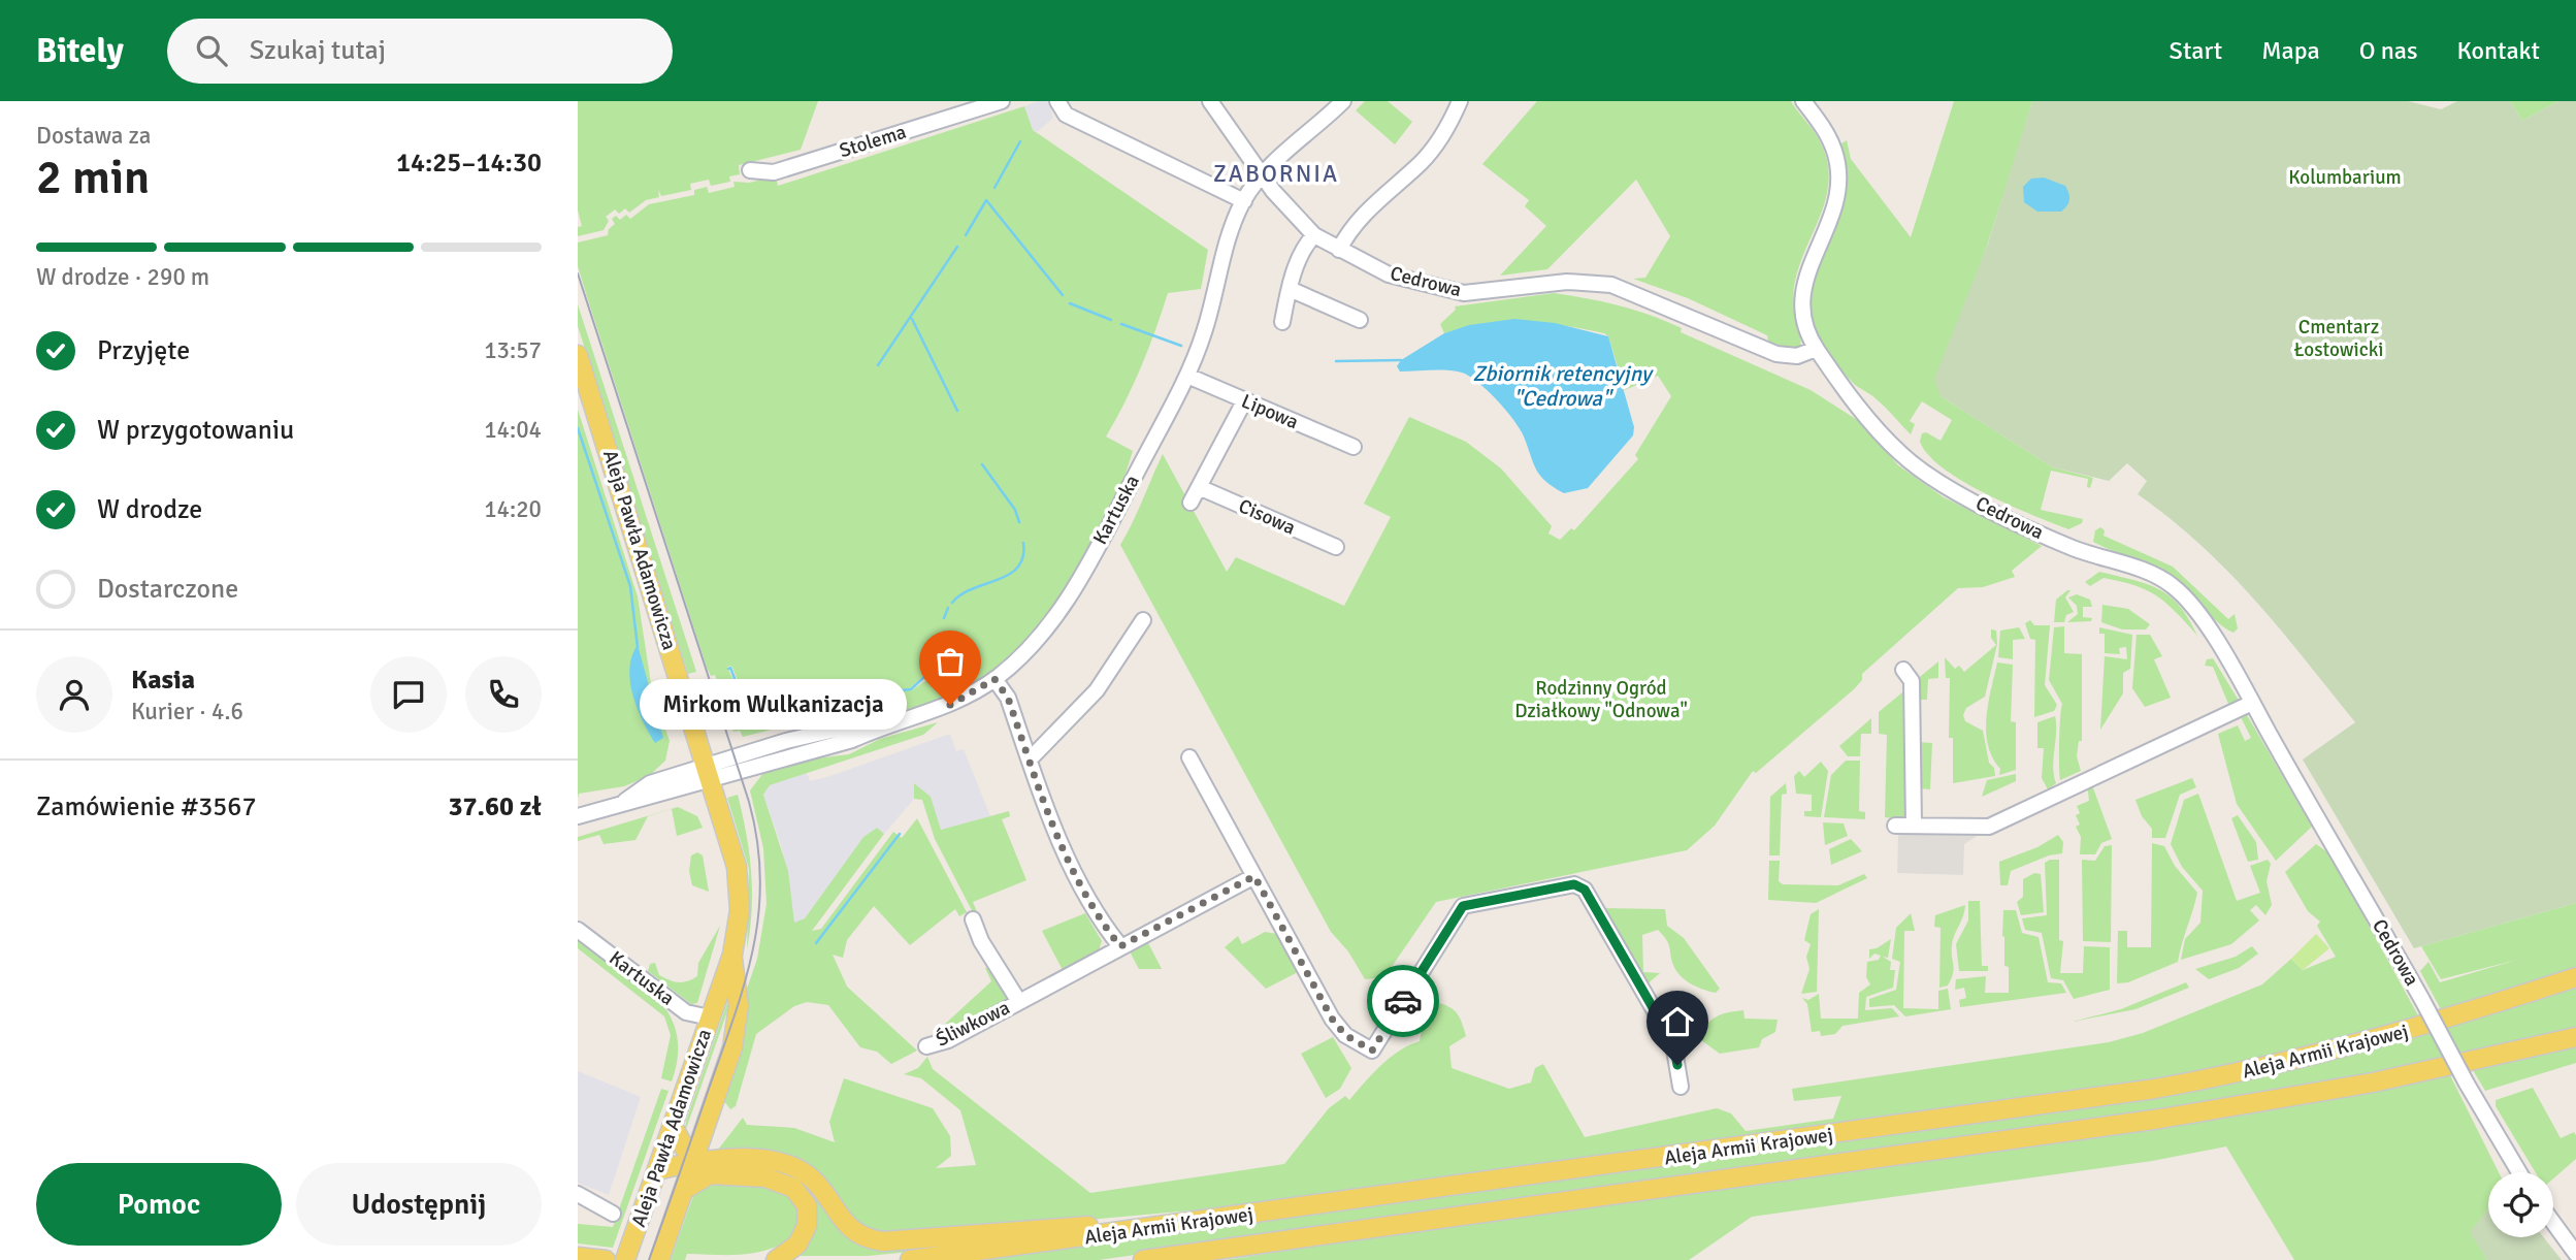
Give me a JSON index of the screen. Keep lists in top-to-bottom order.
{
  "streets": {
    "main road": ["Aleja Pawła Adamowicza", "Aleja Armii Krajowej"],
    "street": [
      "Stolema",
      "Cedrowa",
      "Lipowa",
      "Kartuska",
      "Cisowa",
      "Śliwkowa"
    ]
  },
  "crossings": [
    ["Cedrowa", "Kartuska"],
    ["Lipowa", "Kartuska"],
    ["Kartuska", "Aleja Pawła Adamowicza"]
  ],
  "districts": ["ZABORNIA"],
  "water": ["Zbiornik retencyjny \"Cedrowa\""],
  "parks": ["Kolumbarium", "Cmentarz Łostowicki", "Rodzinny Ogród Działkowy \"Odnowa\""],
  "places": ["Mirkom Wulkanizacja"],
  "page": {
    "header": "Bitely",
    "search": "Szukaj tutaj",
    "nav": [
      "Start",
      "Mapa",
      "O nas",
      "Kontakt"
    ],
    "heading": ["2 min", "Dostawa za", "14:25–14:30"],
    "panel": [
      "Kasia",
      "Kurier · 4.6",
      "Zamówienie #3567",
      "37.60 zł"
    ],
    "bar": "W drodze · 290 m",
    "list": [
      ["Przyjęte", "13:57"],
      ["W przygotowaniu", "14:04"],
      ["W drodze", "14:20"],
      "Dostarczone"
    ],
    "bubble": "Mirkom Wulkanizacja",
    "buttons": ["Pomoc", "Udostępnij"]
  }
}
